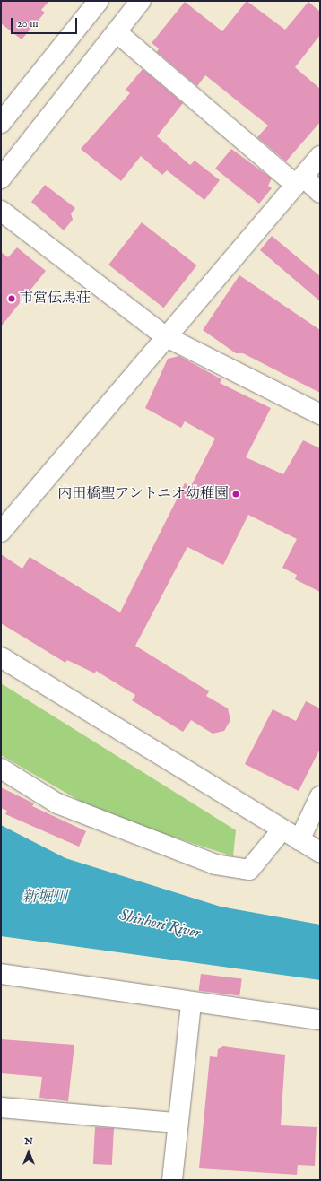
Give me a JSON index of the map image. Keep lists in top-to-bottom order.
{
  "water": ["新堀川", "Shinhori River"],
  "places": ["市営伝馬荘", "内田橋聖アントニオ幼稚園"],
  "scale_bar": "20 m",
  "north": "top"
}
